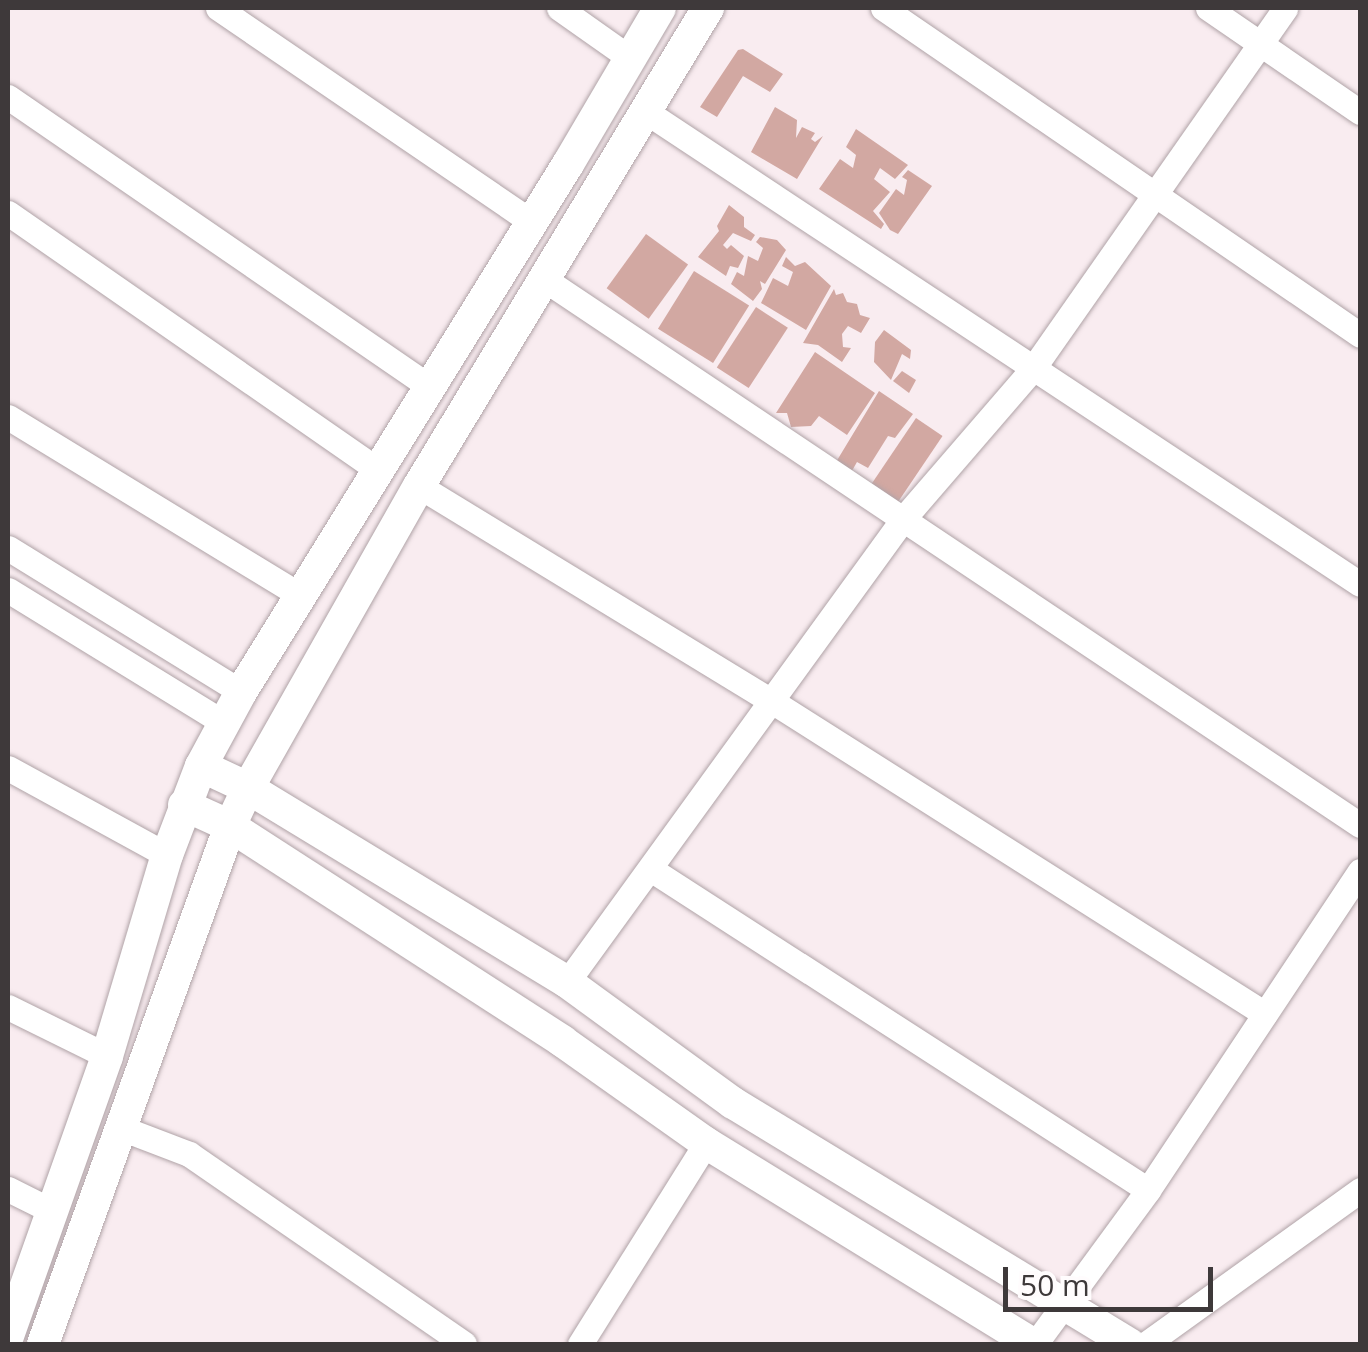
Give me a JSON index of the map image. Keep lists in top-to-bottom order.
{
  "scale_bar": "50 m"
}
